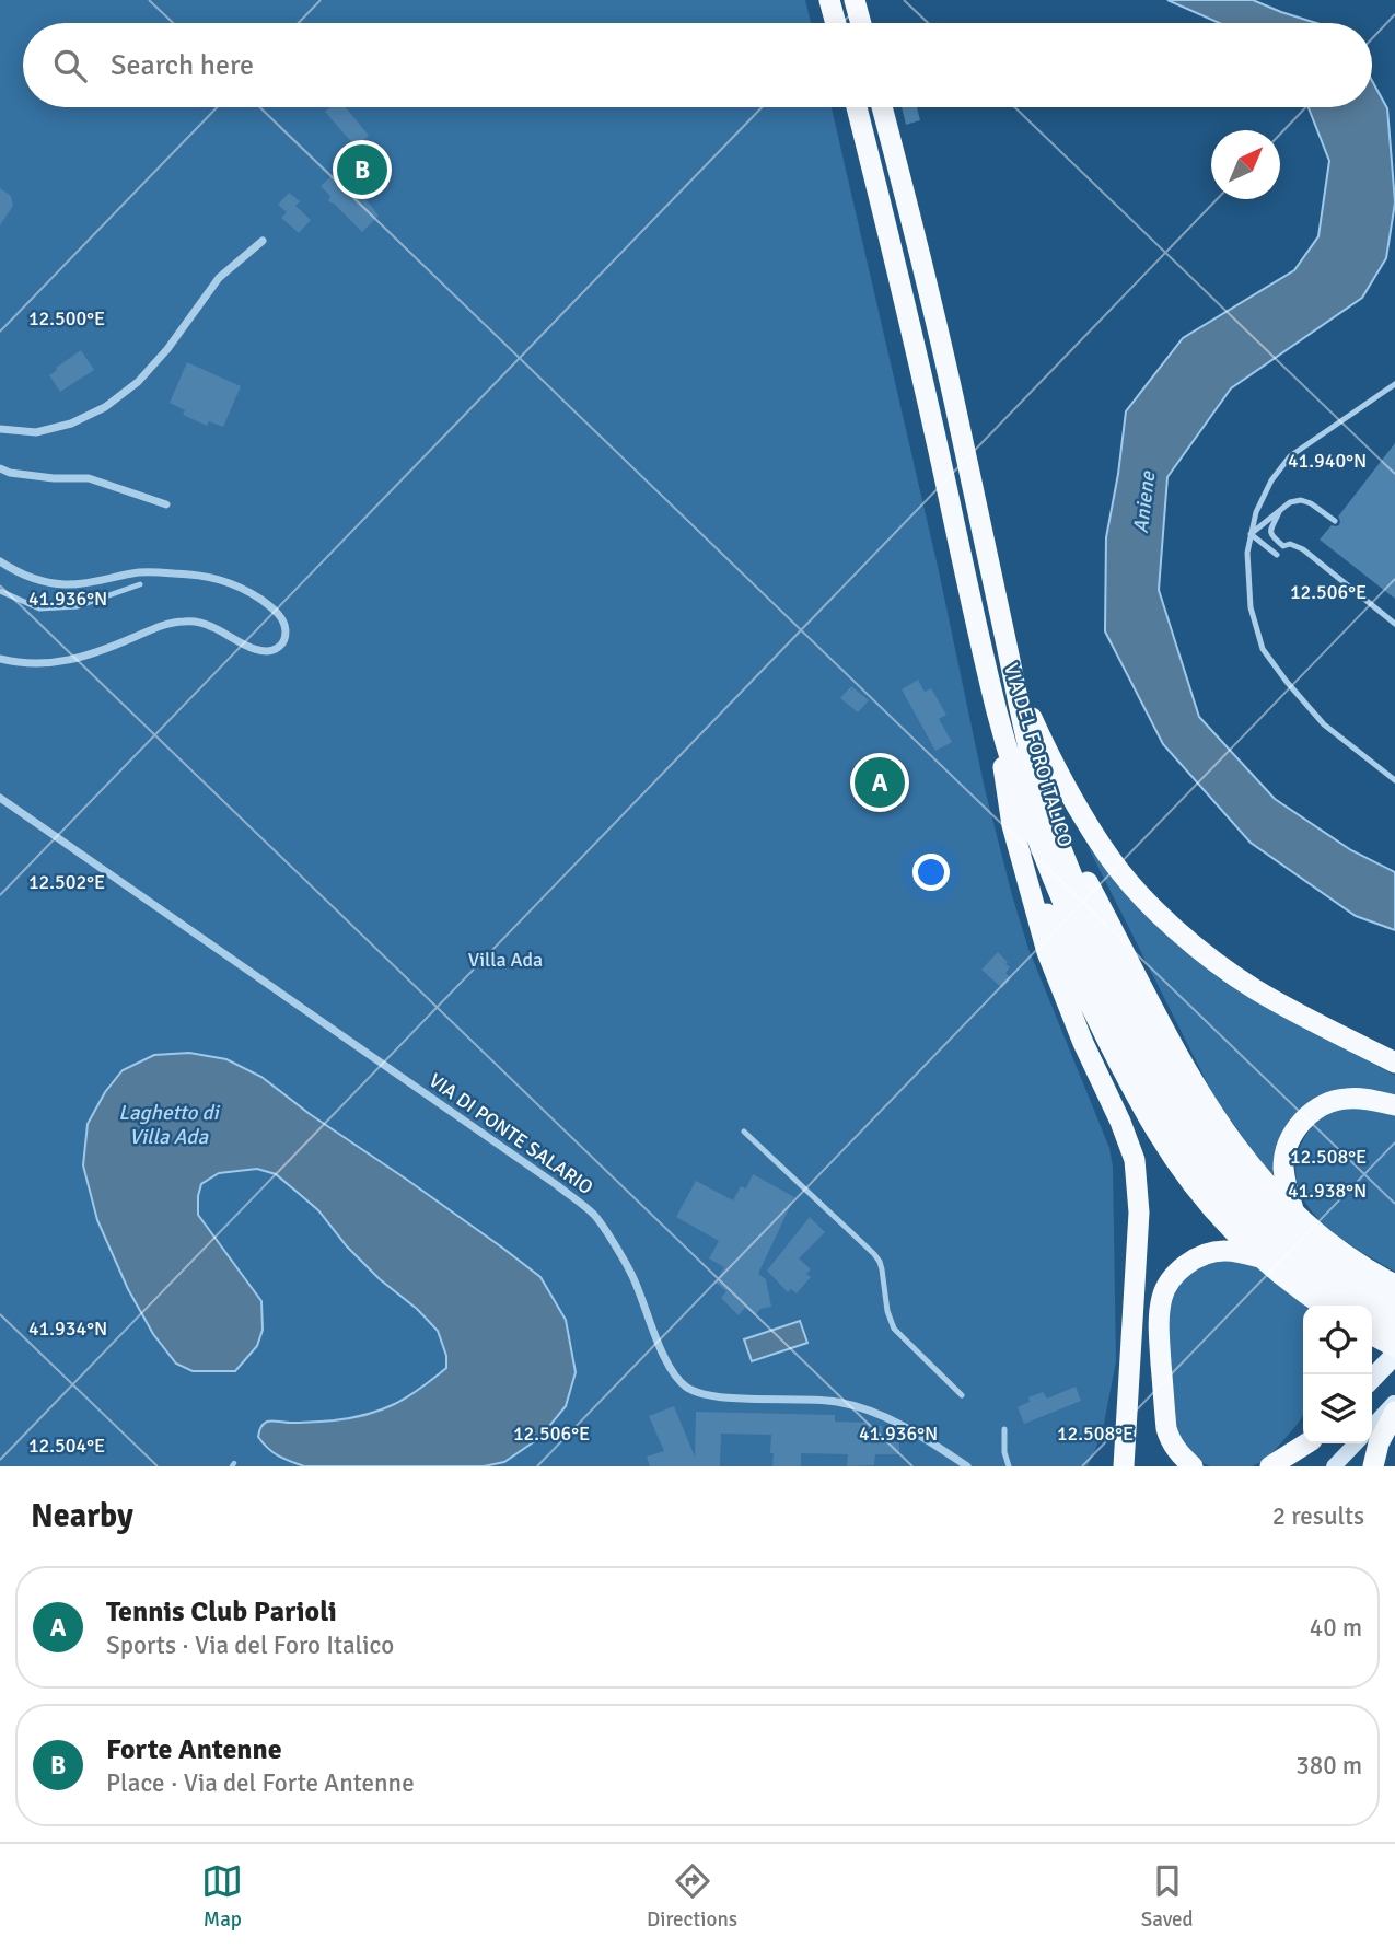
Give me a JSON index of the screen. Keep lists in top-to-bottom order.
{
  "streets": {
    "highway": ["VIA DEL FORO ITALICO"],
    "street": ["VIA DI PONTE SALARIO"]
  },
  "water": ["Aniene", "Laghetto di Villa Ada"],
  "parks": ["Villa Ada"],
  "north": "top right",
  "page": {
    "search": "Search here",
    "pins": ["B", "A"],
    "heading": ["Nearby", "2 results"],
    "list": [
      {
        "mark": "A",
        "name": "Tennis Club Parioli",
        "note": "Sports · Via del Foro Italico",
        "value": "40 m"
      },
      {
        "mark": "B",
        "name": "Forte Antenne",
        "note": "Place · Via del Forte Antenne",
        "value": "380 m"
      }
    ],
    "nav": ["Map", "Directions", "Saved"]
  },
  "coordinates": [
    "12.500°E",
    "41.940°N",
    "12.506°E",
    "41.936°N",
    "12.502°E",
    "12.508°E",
    "41.938°N",
    "41.934°N",
    "12.504°E"
  ]
}
